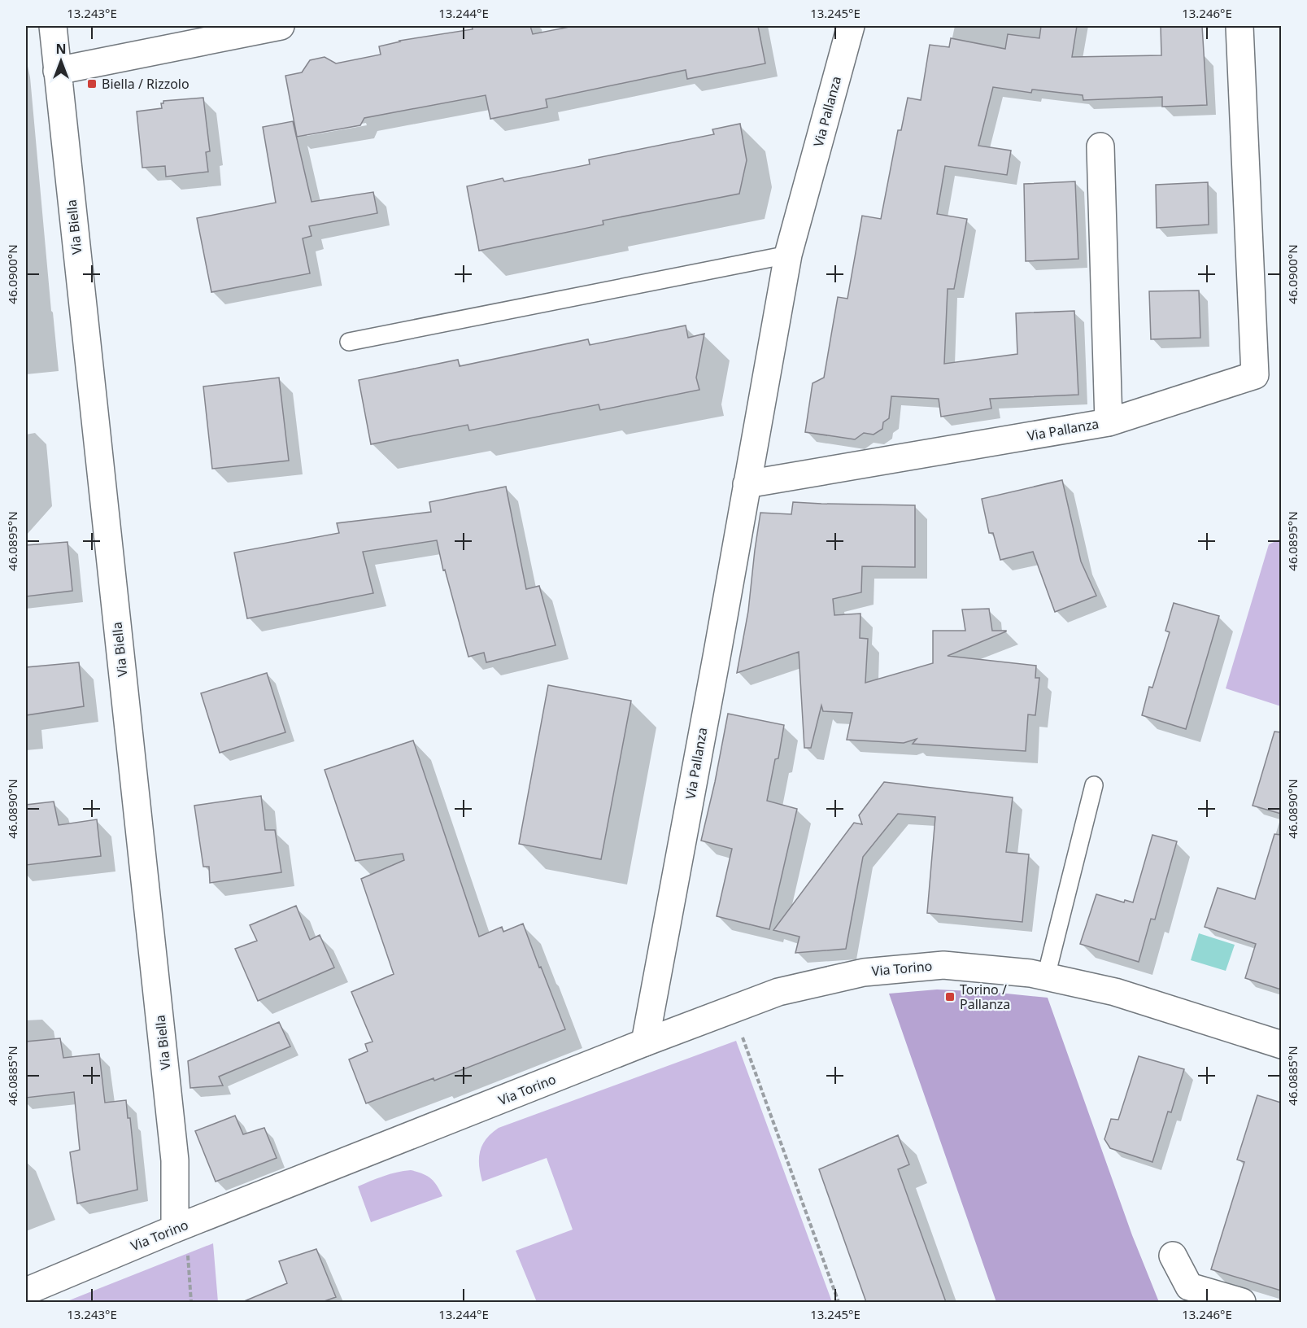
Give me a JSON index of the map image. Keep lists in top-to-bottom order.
{
  "streets": {
    "main road": ["Via Pallanza", "Via Biella", "Via Torino"]
  },
  "crossings": [
    ["Via Pallanza", "Via Torino"],
    ["Via Biella", "Via Torino"]
  ],
  "places": {
    "transit": ["Biella / Rizzolo", "Torino / Pallanza"]
  },
  "north": "top",
  "coordinates": [
    "13.243°E",
    "13.244°E",
    "13.245°E",
    "13.246°E",
    "46.0900°N",
    "46.0895°N",
    "46.0890°N",
    "46.0885°N"
  ]
}
